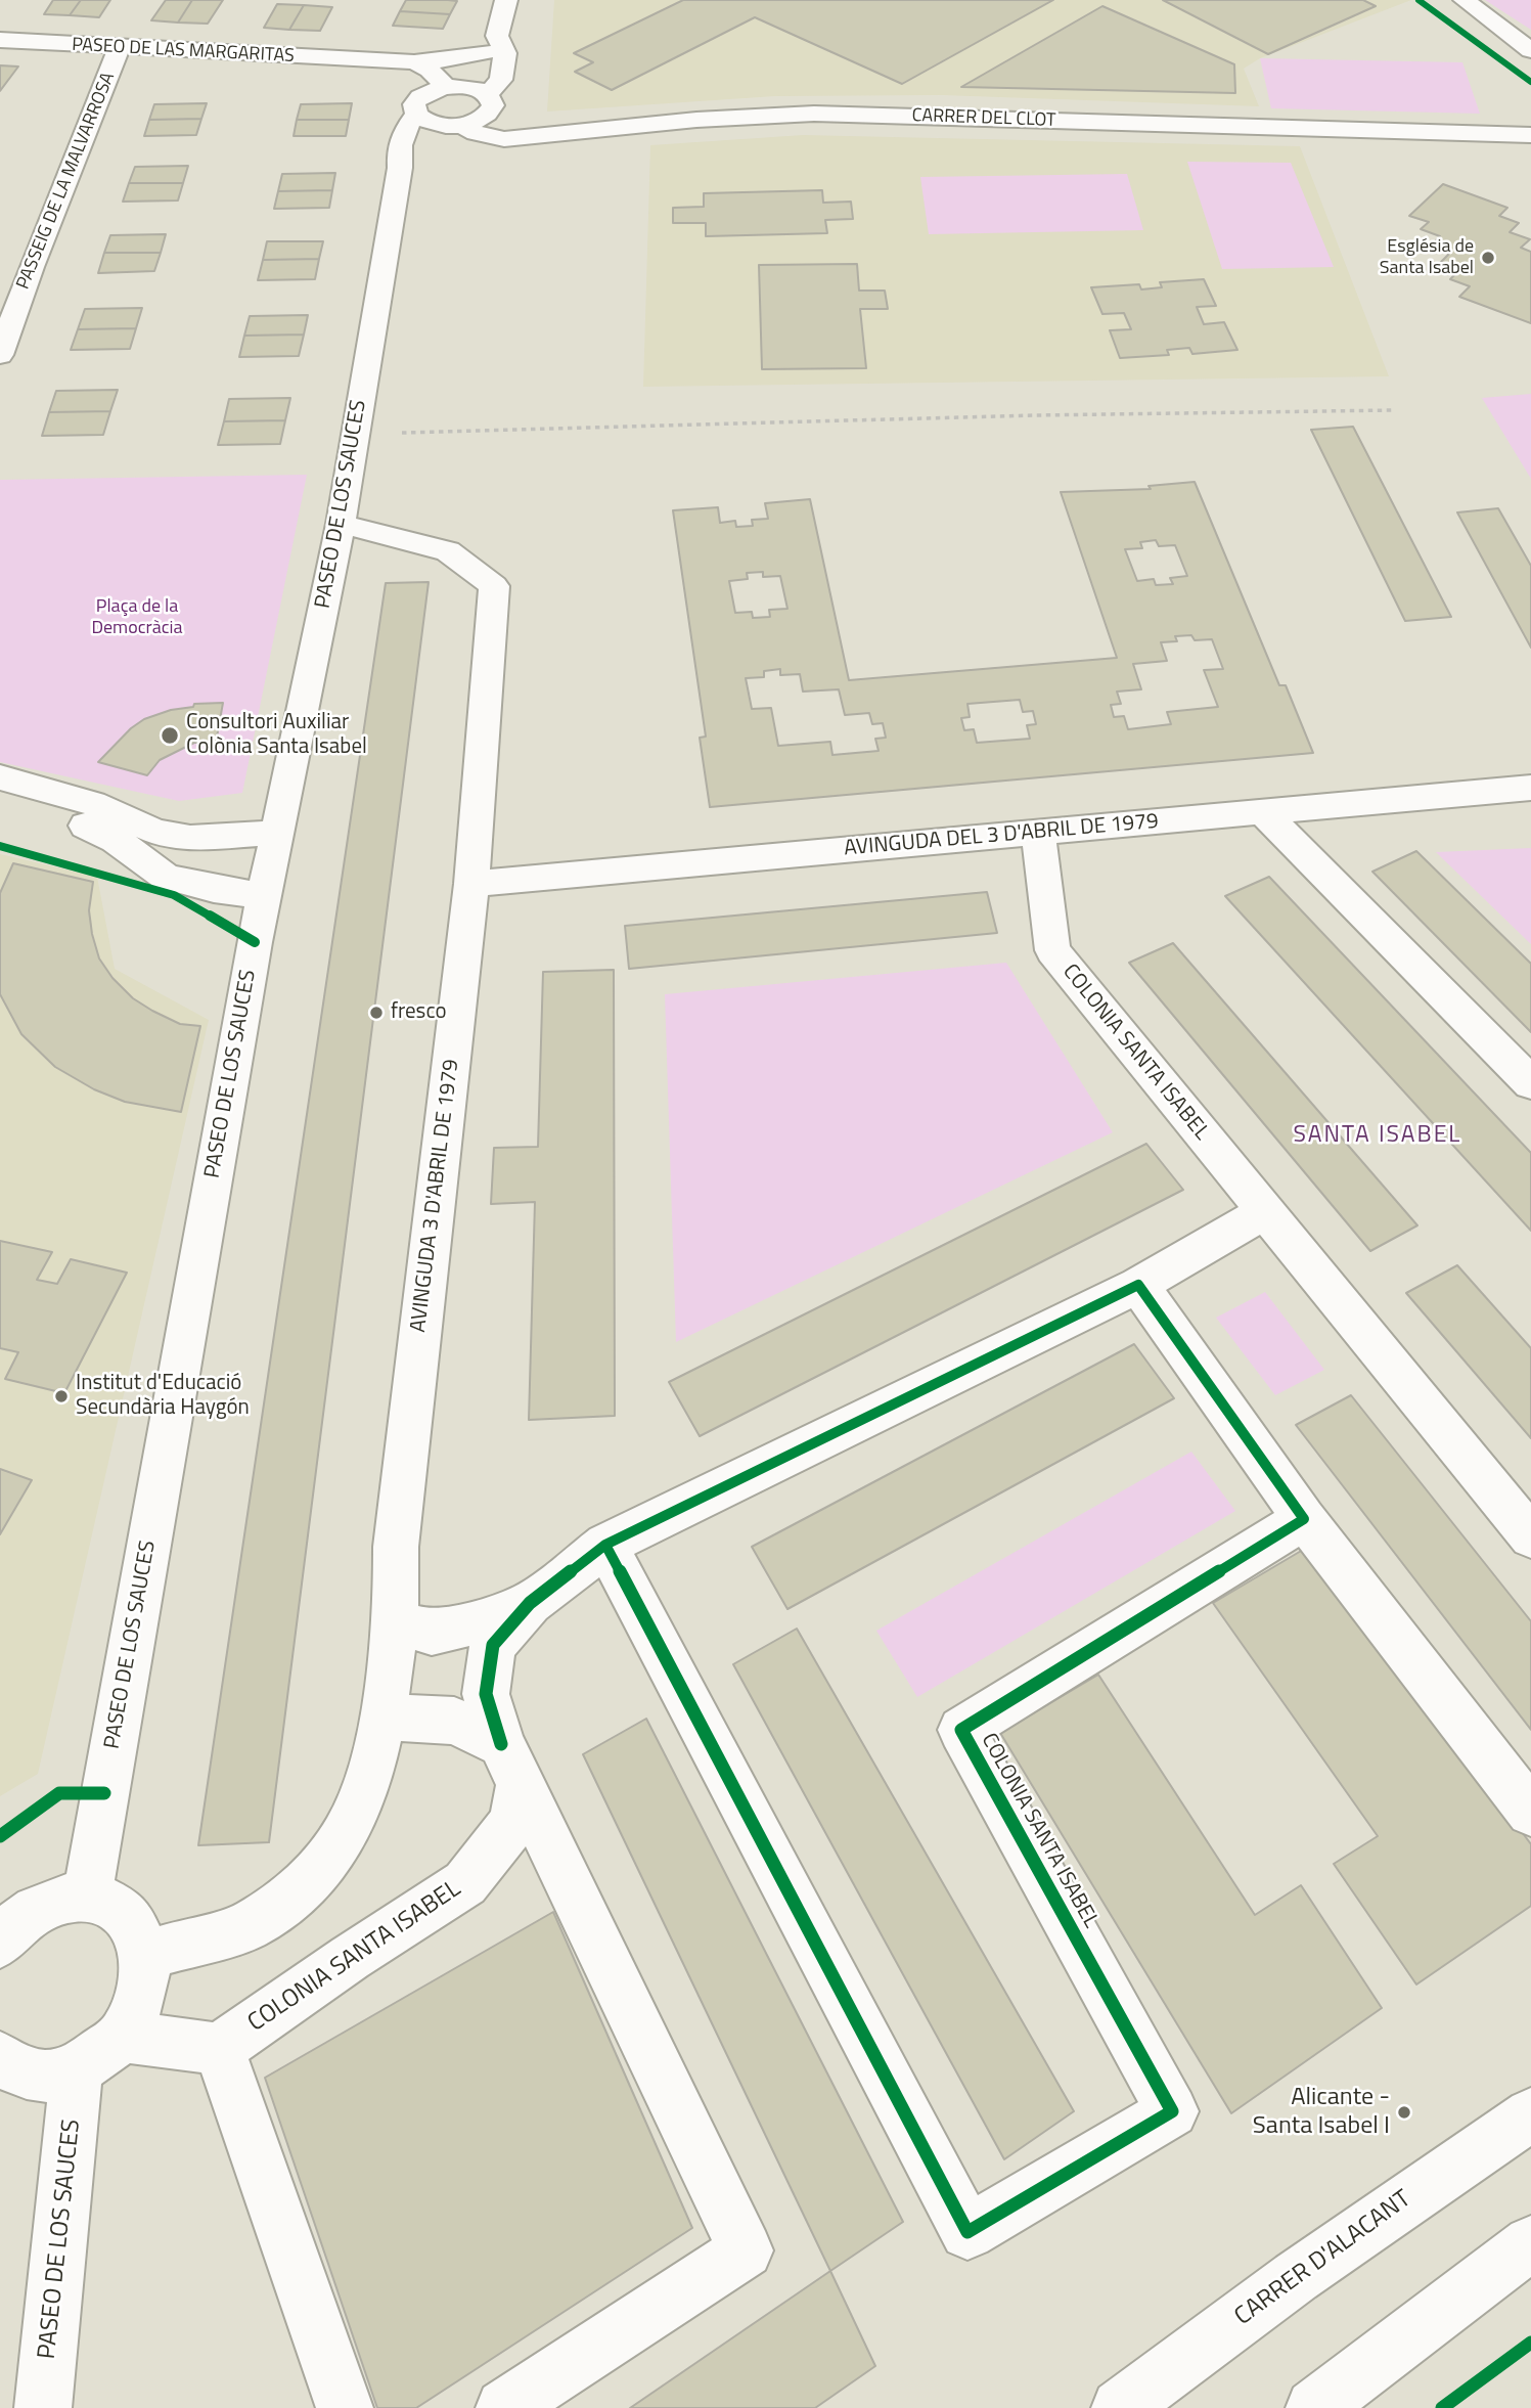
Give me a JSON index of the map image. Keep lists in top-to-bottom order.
{
  "streets": {
    "street": [
      "PASEO DE LAS MARGARITAS",
      "CARRER DEL CLOT",
      "PASSEIG DE LA MALVARROSA",
      "PASEO DE LOS SAUCES",
      "AVINGUDA DEL 3 D'ABRIL DE 1979",
      "COLONIA SANTA ISABEL",
      "AVINGUDA 3 D'ABRIL DE 1979",
      "CARRER D'ALACANT"
    ]
  },
  "crossings": [
    ["PASEO DE LAS MARGARITAS", "CARRER DEL CLOT"],
    ["PASEO DE LAS MARGARITAS", "PASSEIG DE LA MALVARROSA"],
    ["PASEO DE LAS MARGARITAS", "PASEO DE LOS SAUCES"],
    ["CARRER DEL CLOT", "PASEO DE LOS SAUCES"],
    ["PASEO DE LOS SAUCES", "AVINGUDA 3 D'ABRIL DE 1979"],
    ["AVINGUDA DEL 3 D'ABRIL DE 1979", "COLONIA SANTA ISABEL"],
    ["AVINGUDA DEL 3 D'ABRIL DE 1979", "AVINGUDA 3 D'ABRIL DE 1979"],
    ["COLONIA SANTA ISABEL", "AVINGUDA 3 D'ABRIL DE 1979"]
  ],
  "districts": ["SANTA ISABEL"],
  "parks": ["Plaça de la Democràcia"],
  "places": [
    "Església de Santa Isabel",
    "Consultori Auxiliar Colònia Santa Isabel",
    "fresco",
    "Institut d'Educació Secundària Haygón",
    "Alicante - Santa Isabel I"
  ]
}
